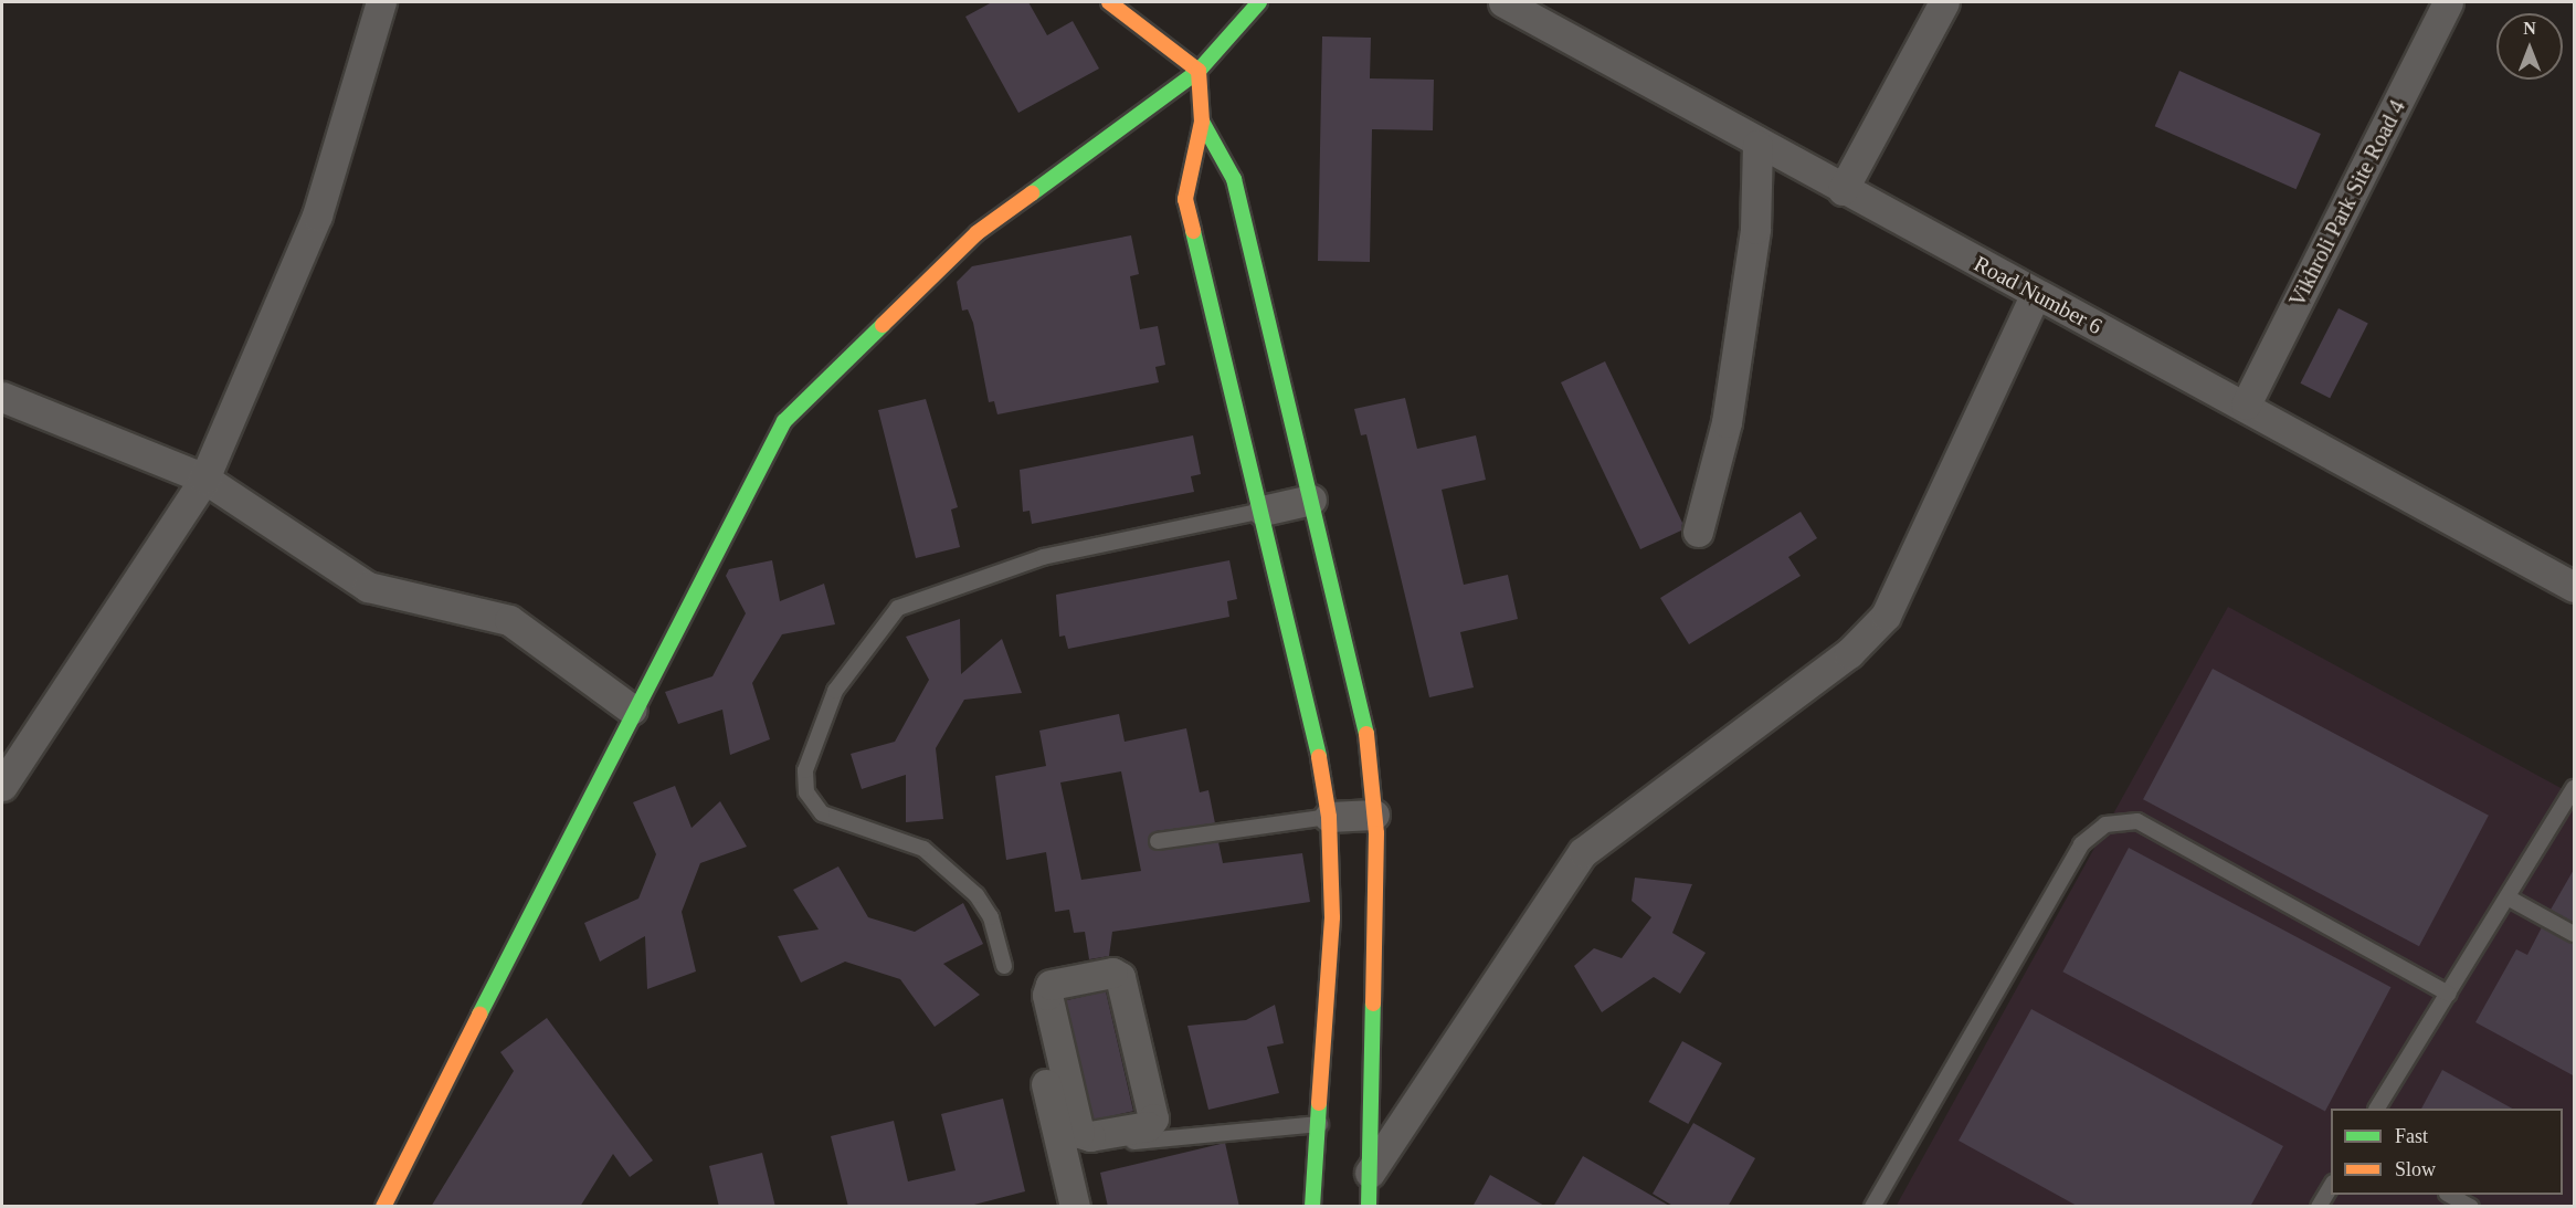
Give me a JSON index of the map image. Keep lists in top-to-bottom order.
{
  "streets": {
    "street": ["Vikhroli Park Site Road 4", "Road Number 6"]
  },
  "crossings": [
    ["Vikhroli Park Site Road 4", "Road Number 6"]
  ],
  "legend": ["Fast", "Slow"],
  "north": "top"
}
